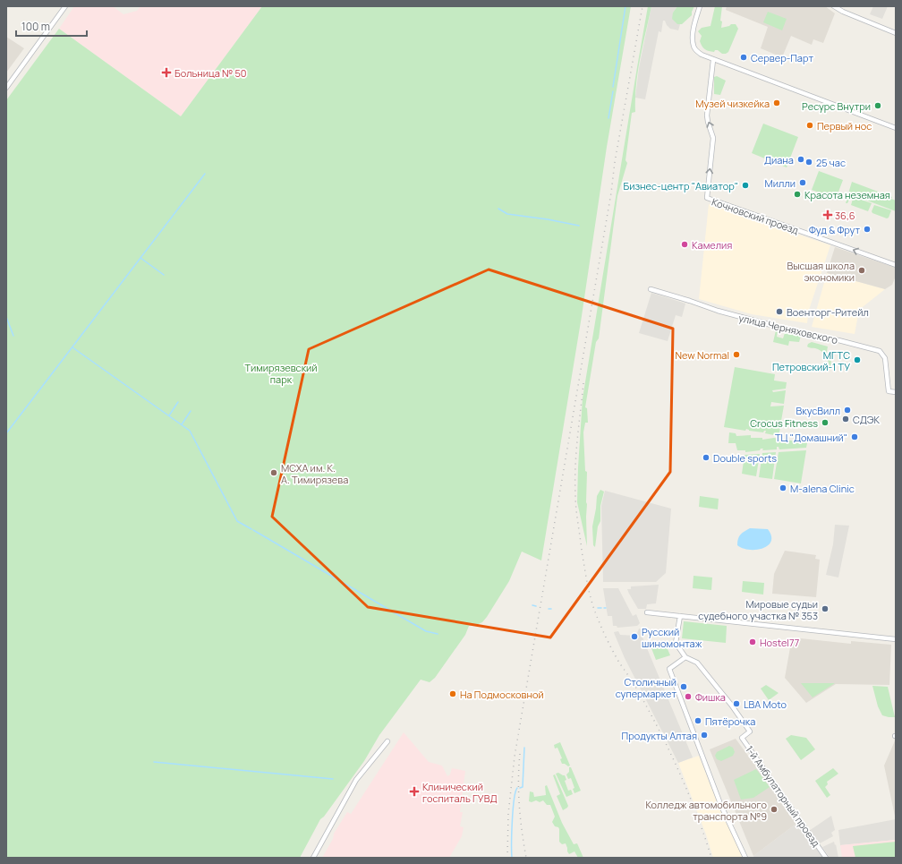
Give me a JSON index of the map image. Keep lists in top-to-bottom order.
{
  "streets": {
    "street": ["Кочновский проезд", "улица Черняховского", "1-й Амбулаторный проезд"]
  },
  "one_way": ["Кочновский проезд"],
  "parks": ["Тимирязевский парк"],
  "places": {
    "other": [
      "Сервер-Парт",
      "Музей чизкейка",
      "Ресурс Внутри",
      "Первый нос",
      "Диана",
      "25 час",
      "Милли",
      "Бизнес-центр \"Авиатор\"",
      "Красота неземная",
      "Фуд & Фрут",
      "Камелия",
      "Высшая школа экономики",
      "Военторг-Ритейл",
      "New Normal",
      "МГТС Петровский-1 ТУ",
      "ВкусВилл",
      "СДЭК",
      "Crocus Fitness",
      "ТЦ \"Домашний\"",
      "Double sports",
      "МСХА им. К. А. Тимирязева",
      "M-alena Clinic",
      "Мировые судьи судебного участка № 353",
      "Русский шиномонтаж",
      "Hostel77",
      "Столичный супермаркет",
      "На Подмосковной",
      "Фишка",
      "LBA Moto",
      "Пятёрочка",
      "Продукты Алтая",
      "Колледж автомобильного транспорта №9"
    ],
    "health": ["Больница № 50", "36,6", "Клинический госпиталь ГУВД"]
  },
  "scale_bar": "100 m"
}
